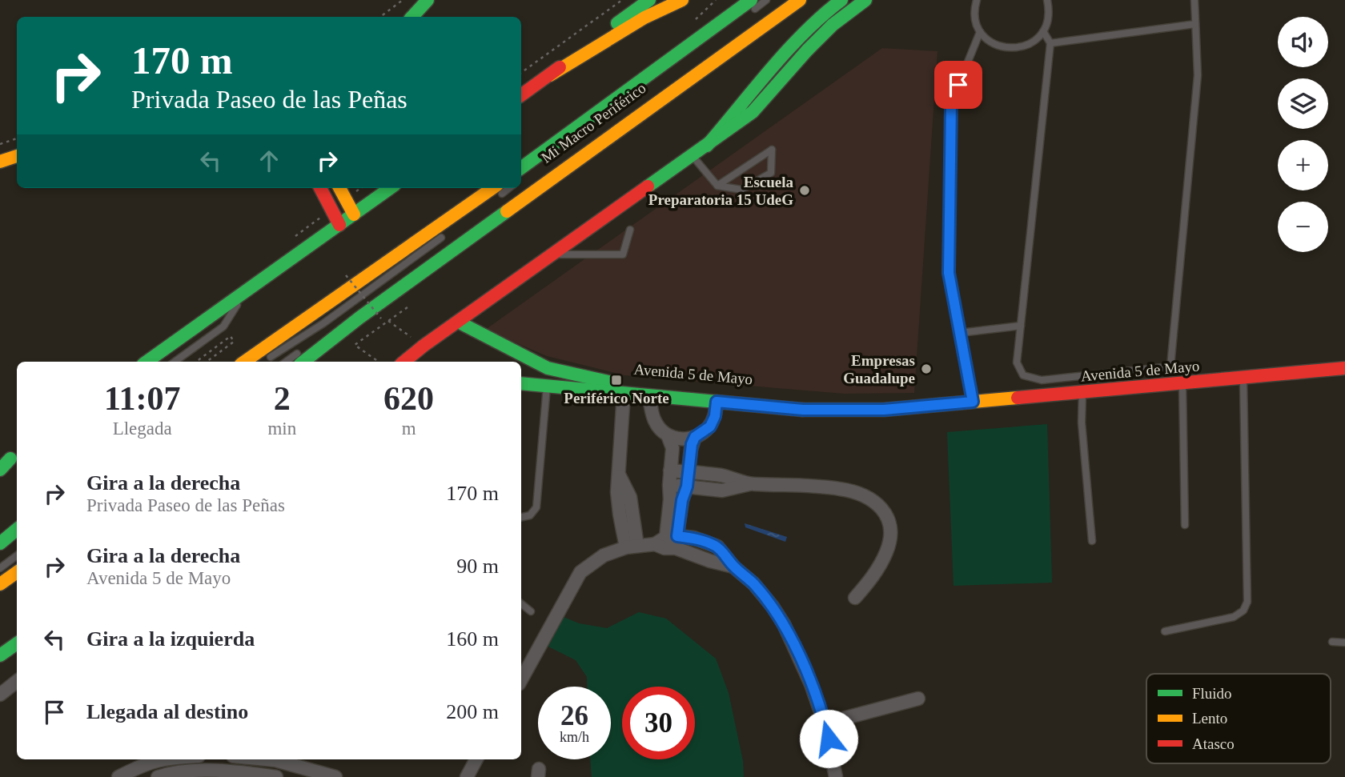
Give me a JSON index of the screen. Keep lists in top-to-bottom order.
{
  "streets": {
    "main road": ["Avenida 5 de Mayo"]
  },
  "places": {
    "other": ["Escuela Preparatoria 15 UdeG", "Empresas Guadalupe"],
    "transit": ["Periférico Norte"]
  },
  "legend": ["Fluido", "Lento", "Atasco"],
  "page": {
    "map_buttons": ["+", "−"],
    "turn": ["170 m", "Privada Paseo de las Peñas"],
    "eta": [
      "11:07",
      "Llegada",
      "2",
      "min",
      "620",
      "m"
    ],
    "list": [
      {
        "name": "Gira a la derecha",
        "note": "Privada Paseo de las Peñas",
        "value": "170 m"
      },
      {
        "name": "Gira a la derecha",
        "note": "Avenida 5 de Mayo",
        "value": "90 m"
      },
      {
        "name": "Gira a la izquierda",
        "value": "160 m"
      },
      {
        "name": "Llegada al destino",
        "value": "200 m"
      }
    ],
    "speed": "26 km/h",
    "limit": "30"
  }
}
